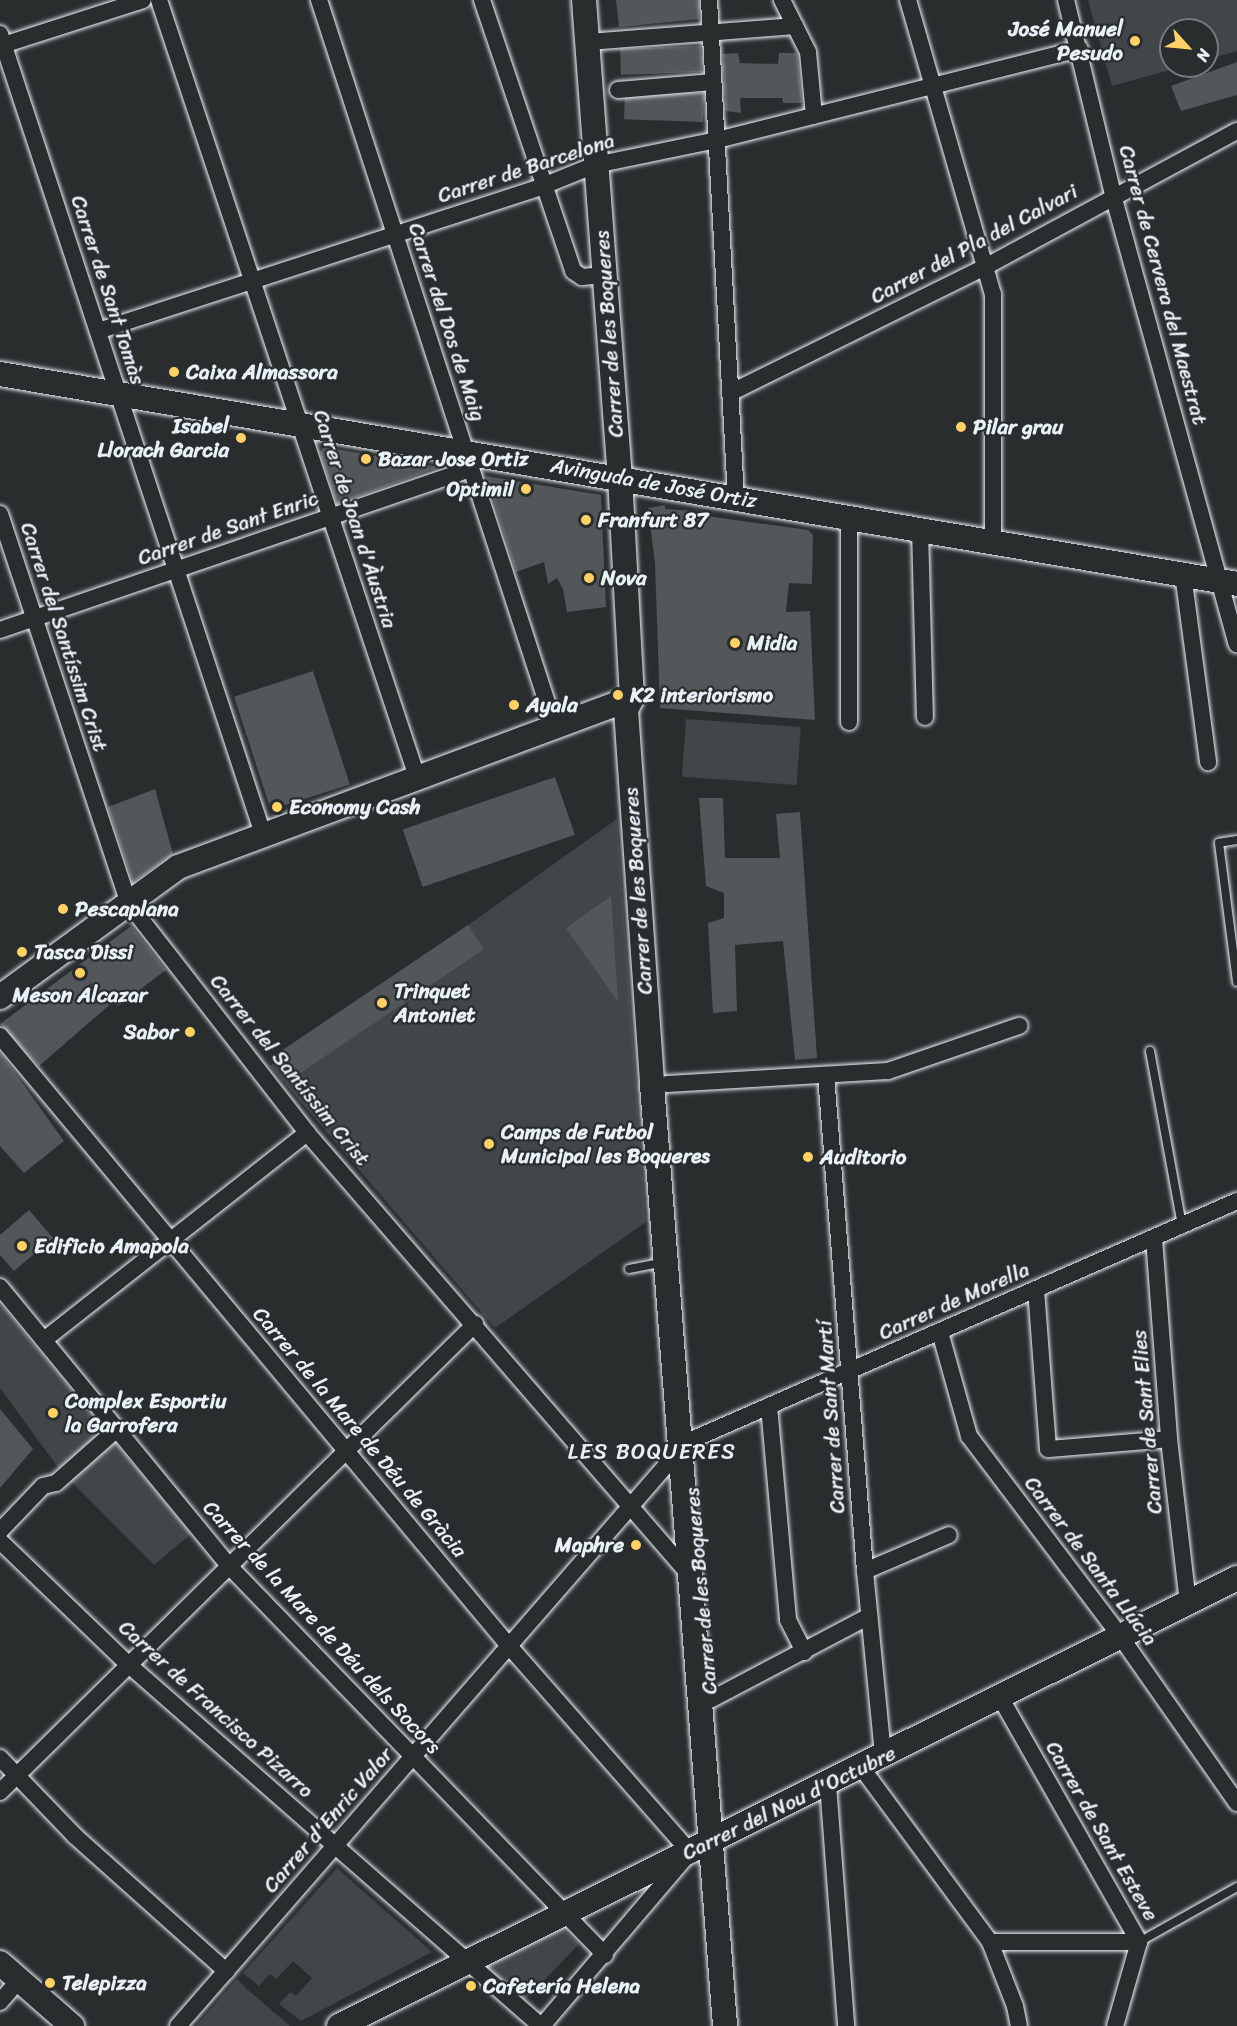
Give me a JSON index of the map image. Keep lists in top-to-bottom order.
{
  "streets": {
    "street": [
      "Carrer de Barcelona",
      "Carrer del Pla del Calvari",
      "Carrer de Cervera del Maestrat",
      "Carrer de Sant Tomàs",
      "Carrer del Dos de Maig",
      "Carrer de les Boqueres",
      "Avinguda de José Ortiz",
      "Carrer de Joan d'Àustria",
      "Carrer de Sant Enric",
      "Carrer del Santíssim Crist",
      "Carrer de Morella",
      "Carrer de Sant Martí",
      "Carrer de Sant Elies",
      "Carrer de la Mare de Déu de Gràcia",
      "Carrer de Santa Llúcia",
      "Carrer de la Mare de Déu dels Socors",
      "Carrer de Francisco Pizarro",
      "Carrer del Nou d'Octubre",
      "Carrer d'Enric Valor",
      "Carrer de Sant Esteve"
    ]
  },
  "crossings": [
    ["Carrer de Barcelona", "Carrer de Cervera del Maestrat"],
    ["Carrer de Barcelona", "Carrer de Sant Tomàs"],
    ["Carrer de Barcelona", "Carrer del Dos de Maig"],
    ["Carrer de Barcelona", "Carrer de les Boqueres"],
    ["Carrer de Barcelona", "Carrer de Joan d'Àustria"],
    ["Carrer del Pla del Calvari", "Carrer de Cervera del Maestrat"],
    ["Carrer de Cervera del Maestrat", "Avinguda de José Ortiz"],
    ["Carrer de Sant Tomàs", "Avinguda de José Ortiz"],
    ["Carrer de Sant Tomàs", "Carrer de Sant Enric"],
    ["Carrer del Dos de Maig", "Avinguda de José Ortiz"],
    ["Carrer del Dos de Maig", "Carrer de Sant Enric"],
    ["Carrer de les Boqueres", "Avinguda de José Ortiz"],
    ["Carrer de les Boqueres", "Carrer del Santíssim Crist"],
    ["Carrer de les Boqueres", "Carrer de Morella"],
    ["Carrer de les Boqueres", "Carrer de la Mare de Déu de Gràcia"],
    ["Carrer de les Boqueres", "Carrer del Nou d'Octubre"],
    ["Carrer de les Boqueres", "Carrer d'Enric Valor"],
    ["Avinguda de José Ortiz", "Carrer de Joan d'Àustria"],
    ["Avinguda de José Ortiz", "Carrer de Sant Enric"],
    ["Carrer de Joan d'Àustria", "Carrer de Sant Enric"],
    ["Carrer de Sant Enric", "Carrer del Santíssim Crist"],
    ["Carrer del Santíssim Crist", "Carrer d'Enric Valor"],
    ["Carrer de Morella", "Carrer de Sant Martí"],
    ["Carrer de Morella", "Carrer de Sant Elies"],
    ["Carrer de Morella", "Carrer de Santa Llúcia"],
    ["Carrer de Morella", "Carrer d'Enric Valor"],
    ["Carrer de Sant Martí", "Carrer del Nou d'Octubre"],
    ["Carrer de Sant Elies", "Carrer del Nou d'Octubre"],
    ["Carrer de la Mare de Déu de Gràcia", "Carrer del Nou d'Octubre"],
    ["Carrer de la Mare de Déu de Gràcia", "Carrer d'Enric Valor"],
    ["Carrer de Santa Llúcia", "Carrer del Nou d'Octubre"],
    ["Carrer de la Mare de Déu dels Socors", "Carrer del Nou d'Octubre"],
    ["Carrer de la Mare de Déu dels Socors", "Carrer d'Enric Valor"],
    ["Carrer de Francisco Pizarro", "Carrer del Nou d'Octubre"],
    ["Carrer de Francisco Pizarro", "Carrer d'Enric Valor"],
    ["Carrer del Nou d'Octubre", "Carrer de Sant Esteve"]
  ],
  "districts": ["LES BOQUERES"],
  "places": [
    "José Manuel Pesudo",
    "Caixa Almassora",
    "Pilar grau",
    "Isabel Llorach Garcia",
    "Bazar Jose Ortiz",
    "Optimil",
    "Franfurt 87",
    "Nova",
    "Midia",
    "K2 interiorismo",
    "Ayala",
    "Economy Cash",
    "Pescaplana",
    "Tasca Dissi",
    "Meson Alcazar",
    "Trinquet Antoniet",
    "Sabor",
    "Camps de Futbol Municipal les Boqueres",
    "Auditorio",
    "Edificio Amapola",
    "Complex Esportiu la Garrofera",
    "Maphre",
    "Telepizza",
    "Cafetería Helena"
  ],
  "north": "bottom right"
}
